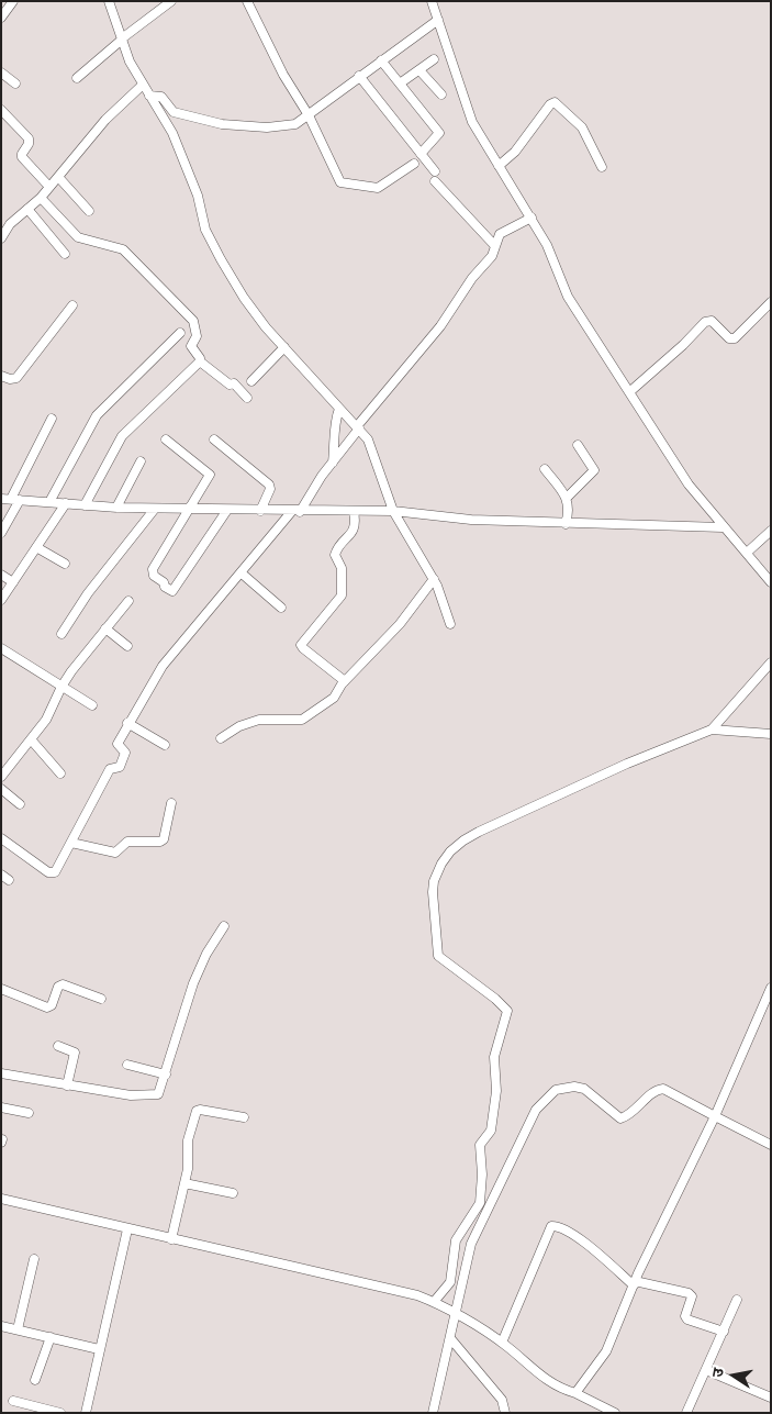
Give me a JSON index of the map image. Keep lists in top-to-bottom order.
{
  "north": "left"
}
